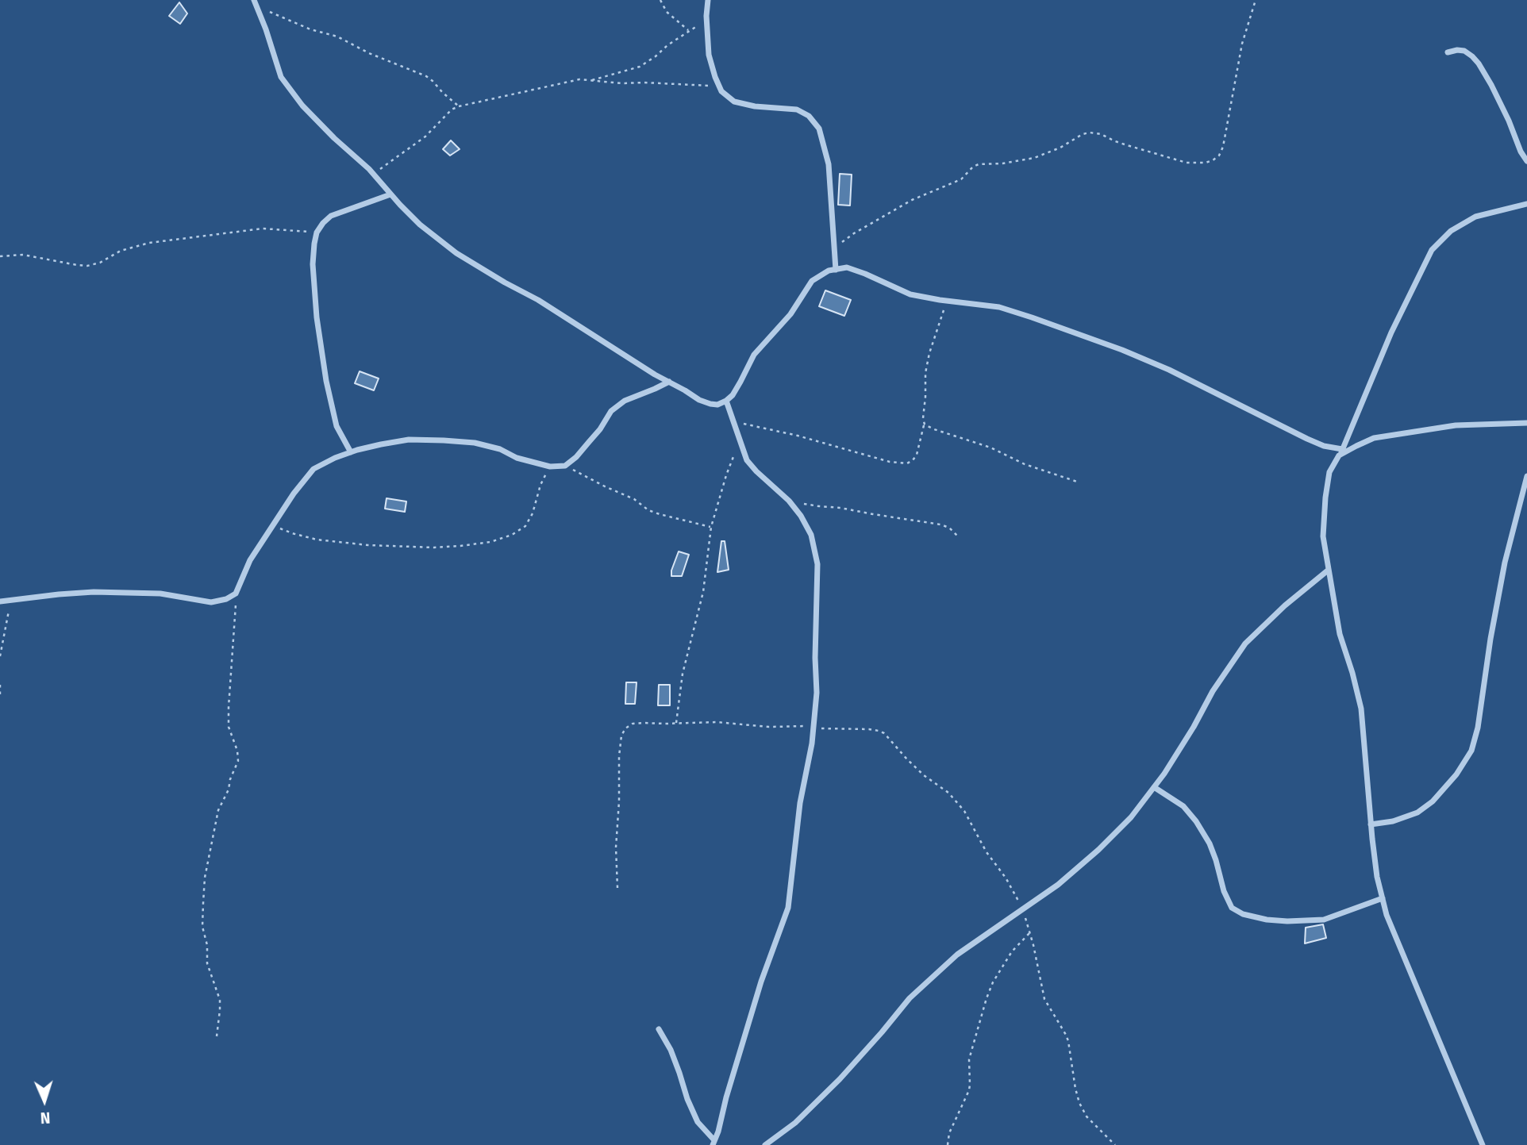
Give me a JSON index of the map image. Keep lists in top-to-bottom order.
{
  "north": "bottom"
}
